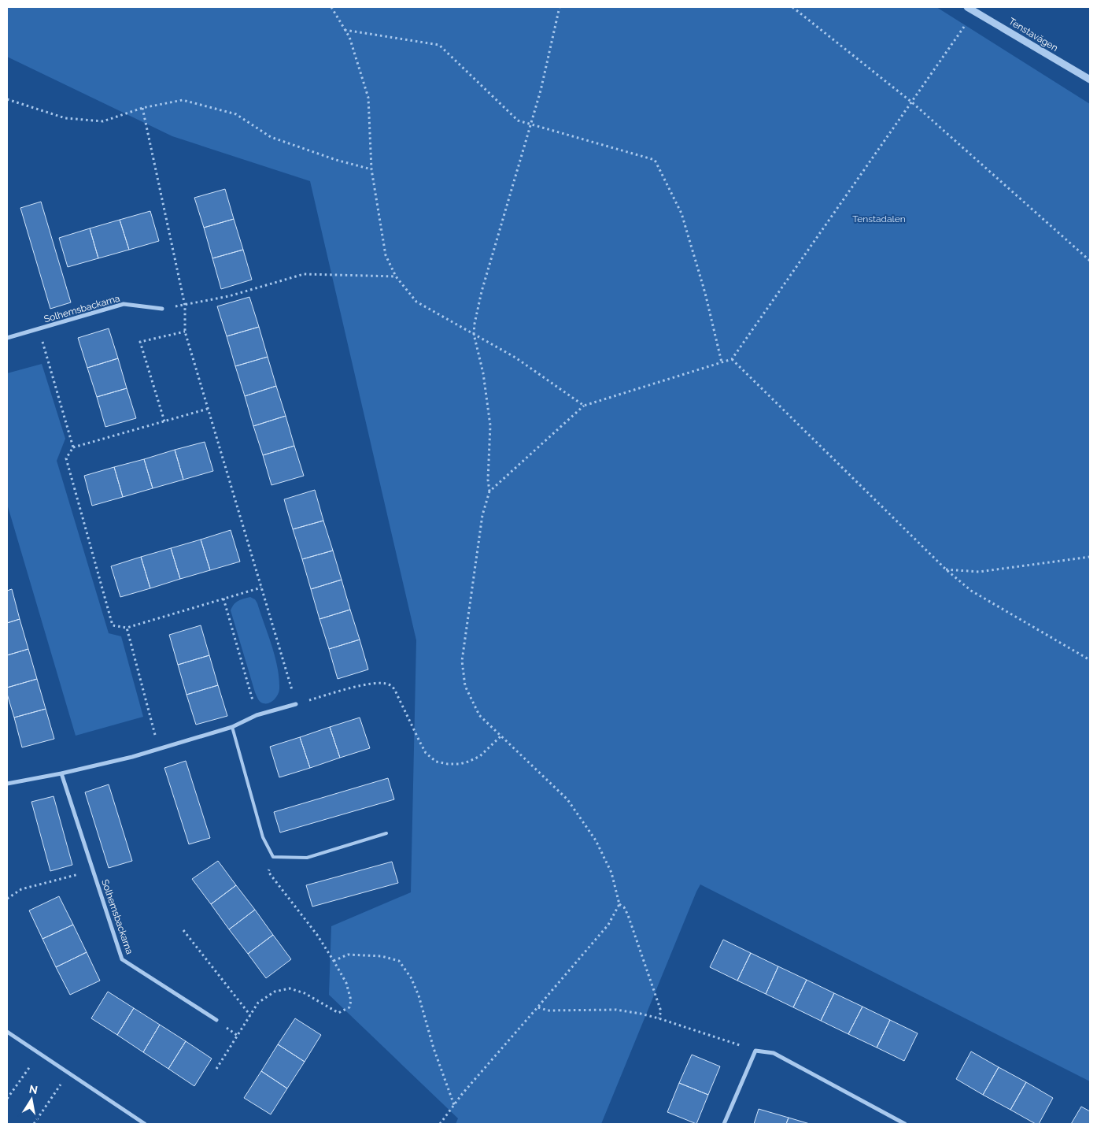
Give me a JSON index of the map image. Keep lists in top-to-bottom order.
{
  "streets": {
    "street": ["Tenstavägen", "Solhemsbackarna"]
  },
  "parks": ["Tenstadalen"],
  "north": "top"
}
